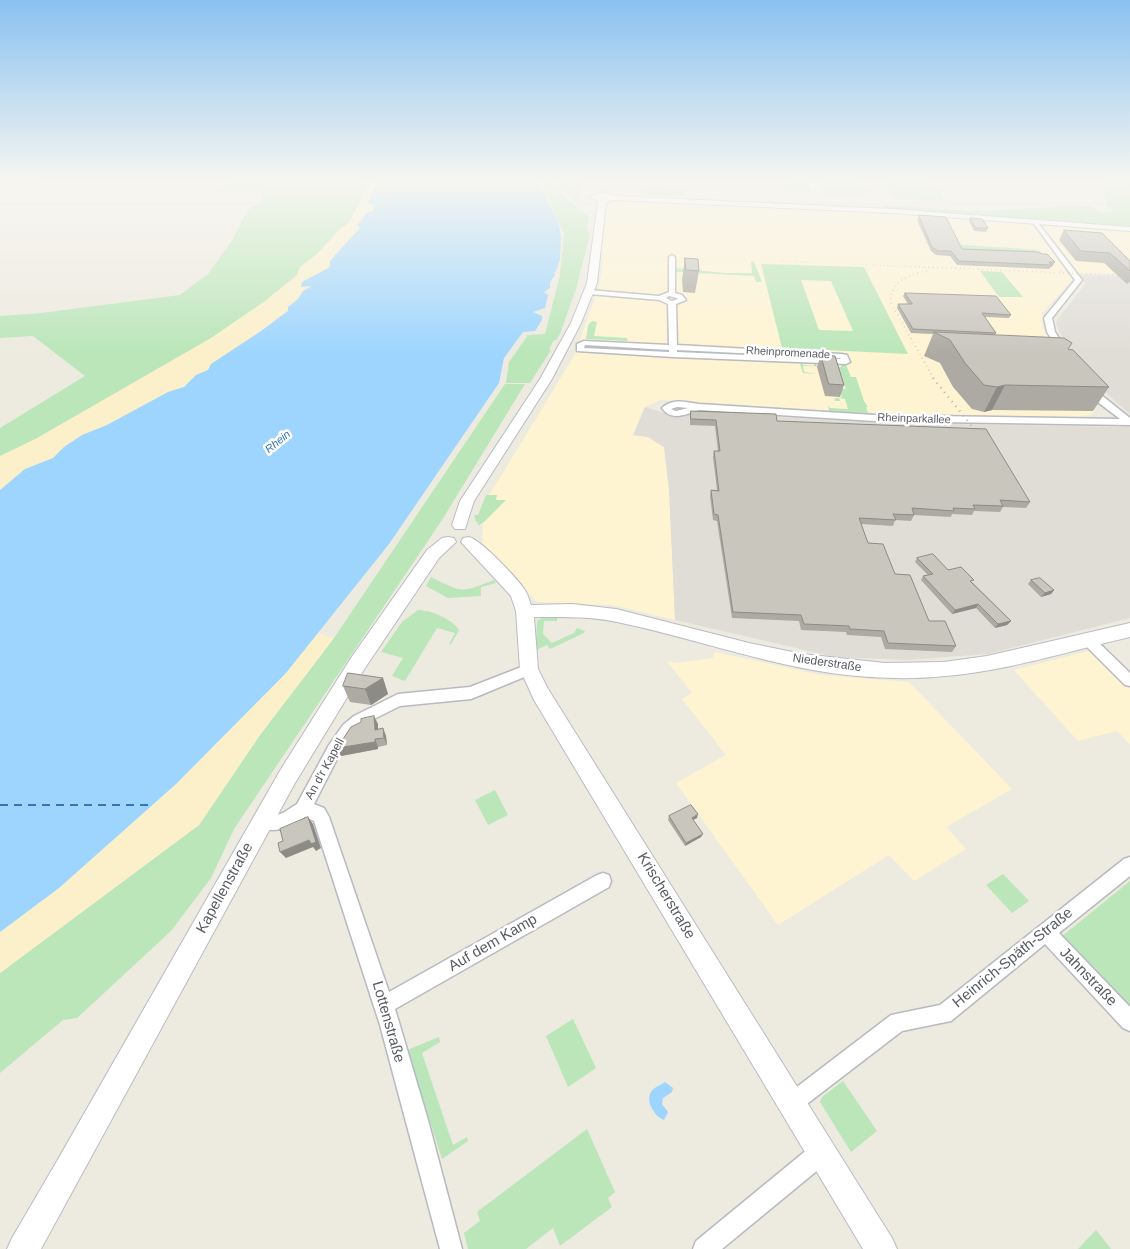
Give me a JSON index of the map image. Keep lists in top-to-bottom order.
{
  "streets": {
    "street": [
      "Rheinpromenade",
      "Rheinparkallee",
      "Niederstraße",
      "An d'r Kapell",
      "Kapellenstraße",
      "Krischerstraße",
      "Auf dem Kamp",
      "Heinrich-Späth-Straße",
      "Jahnstraße",
      "Lottenstraße"
    ]
  },
  "crossings": [
    ["Niederstraße", "Krischerstraße"],
    ["An d'r Kapell", "Kapellenstraße"],
    ["An d'r Kapell", "Krischerstraße"],
    ["An d'r Kapell", "Lottenstraße"],
    ["Kapellenstraße", "Krischerstraße"],
    ["Krischerstraße", "Heinrich-Späth-Straße"],
    ["Auf dem Kamp", "Lottenstraße"],
    ["Heinrich-Späth-Straße", "Jahnstraße"]
  ],
  "water": ["Rhein"]
}
